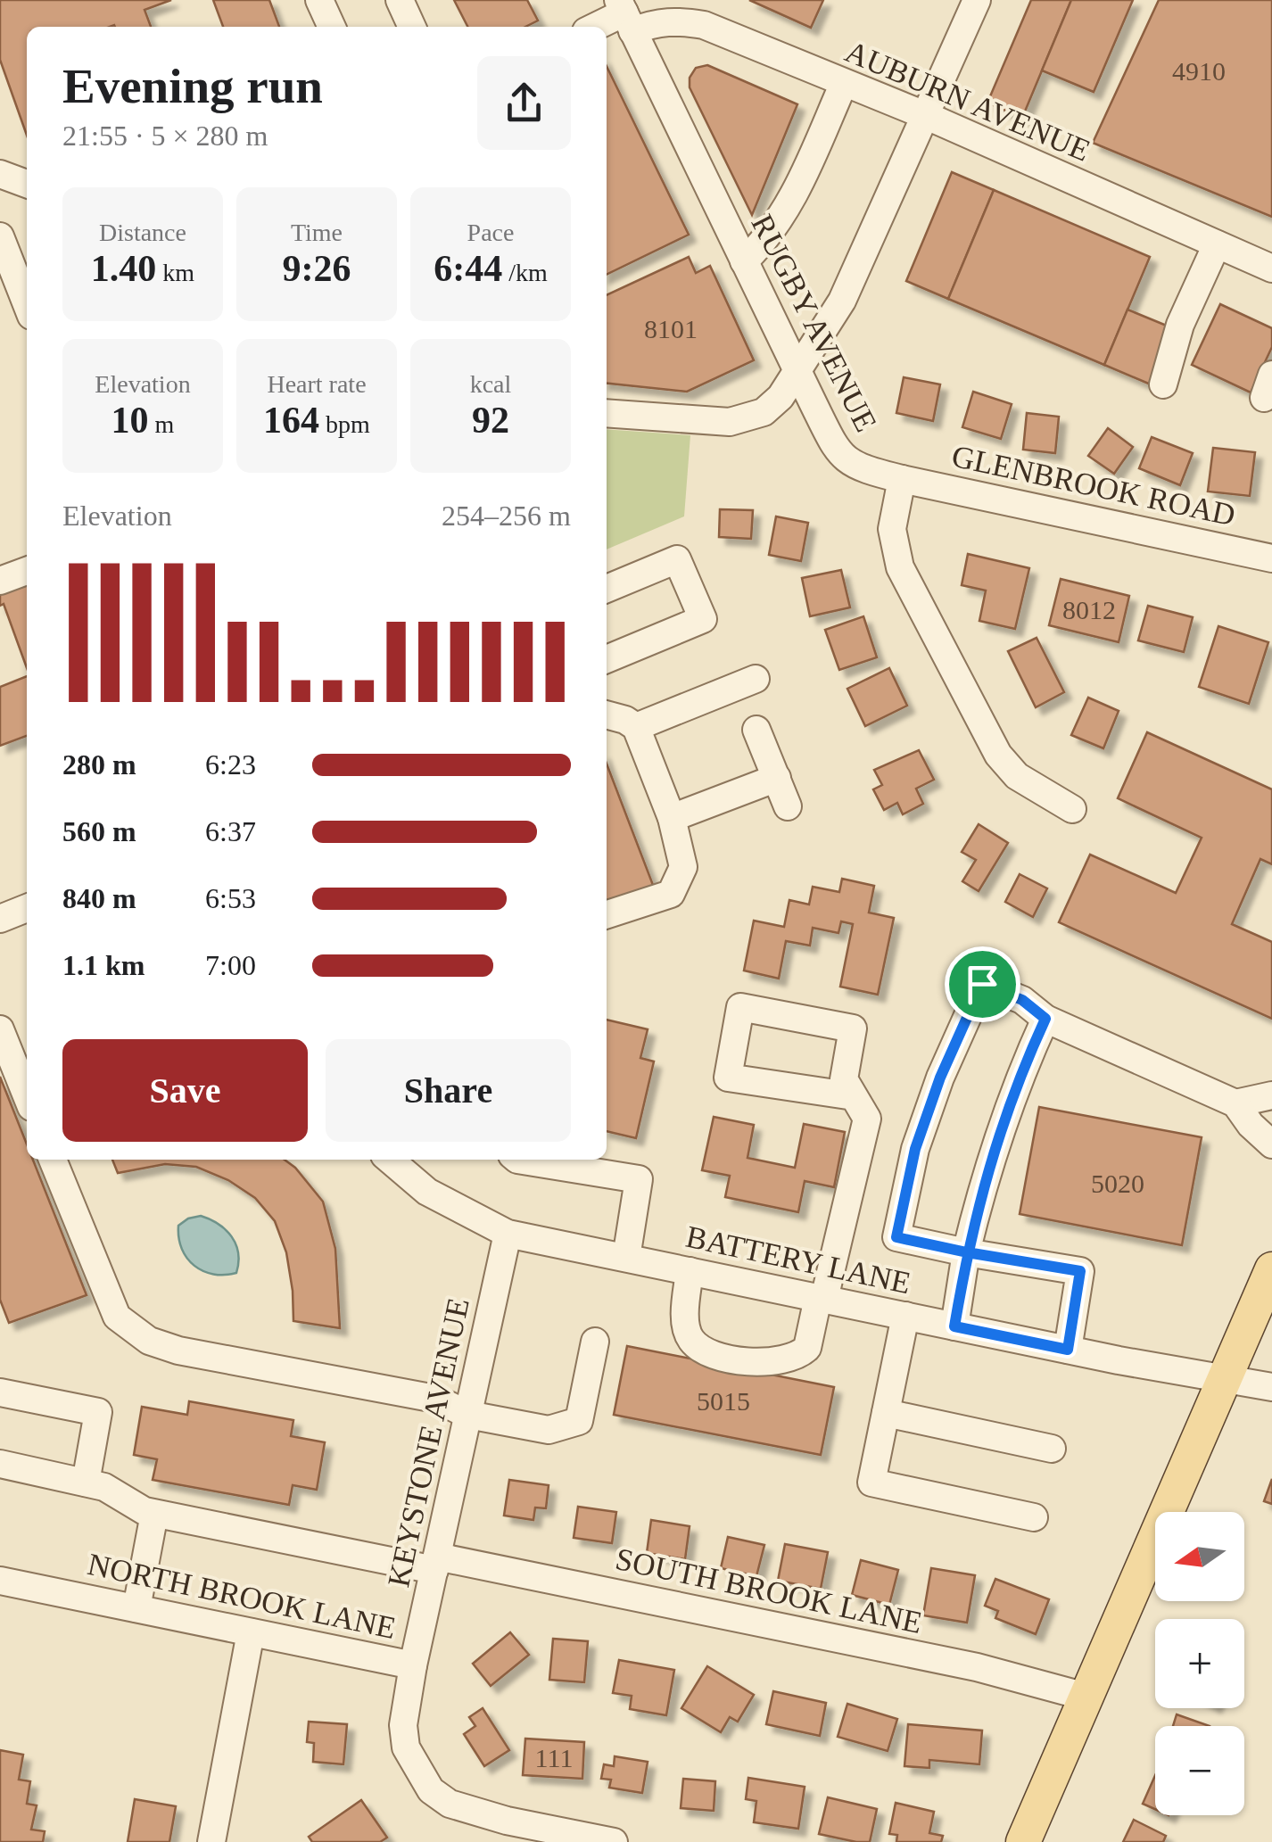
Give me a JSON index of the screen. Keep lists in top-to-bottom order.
{
  "streets": {
    "street": [
      "AUBURN AVENUE",
      "RUGBY AVENUE",
      "GLENBROOK ROAD",
      "BATTERY LANE",
      "KEYSTONE AVENUE",
      "SOUTH BROOK LANE",
      "NORTH BROOK LANE"
    ]
  },
  "crossings": [
    ["AUBURN AVENUE", "RUGBY AVENUE"],
    ["RUGBY AVENUE", "GLENBROOK ROAD"],
    ["BATTERY LANE", "KEYSTONE AVENUE"],
    ["KEYSTONE AVENUE", "SOUTH BROOK LANE"],
    ["KEYSTONE AVENUE", "NORTH BROOK LANE"]
  ],
  "house_numbers": [
    "4910",
    "8101",
    "8012",
    "5020",
    "5015",
    "111"
  ],
  "north": "left",
  "page": {
    "heading": ["Evening run", "21:55 · 5 × 280 m"],
    "stats": [
      ["Distance", "1.40 km"],
      ["Time", "9:26"],
      ["Pace", "6:44 /km"],
      ["Elevation", "10 m"],
      ["Heart rate", "164 bpm"],
      ["kcal", "92"]
    ],
    "chart": ["Elevation", "254–256 m"],
    "list": [
      {
        "name": "280 m",
        "note": "6:23"
      },
      {
        "name": "560 m",
        "note": "6:37"
      },
      {
        "name": "840 m",
        "note": "6:53"
      },
      {
        "name": "1.1 km",
        "note": "7:00"
      }
    ],
    "buttons": ["Save", "Share"],
    "map_buttons": ["+", "−"]
  }
}
